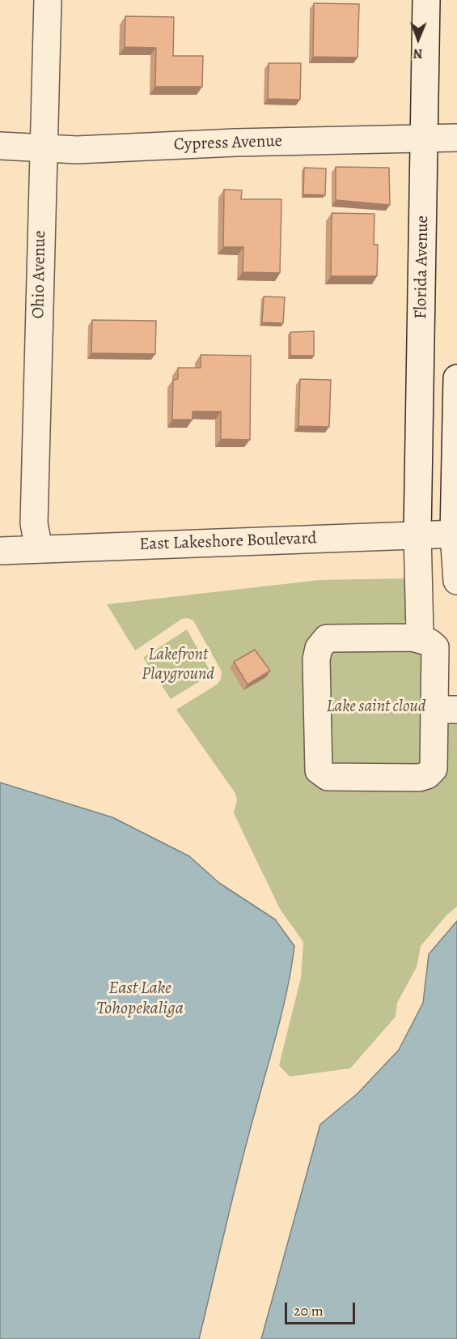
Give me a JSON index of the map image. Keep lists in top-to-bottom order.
{
  "streets": {
    "street": [
      "Cypress Avenue",
      "Florida Avenue",
      "Ohio Avenue",
      "East Lakeshore Boulevard"
    ]
  },
  "crossings": [
    ["Cypress Avenue", "Florida Avenue"],
    ["Cypress Avenue", "Ohio Avenue"],
    ["Florida Avenue", "East Lakeshore Boulevard"],
    ["Ohio Avenue", "East Lakeshore Boulevard"]
  ],
  "water": ["East Lake Tohopekaliga"],
  "parks": ["Lakefront Playground", "Lake saint cloud"],
  "scale_bar": "20 m",
  "north": "bottom"
}
